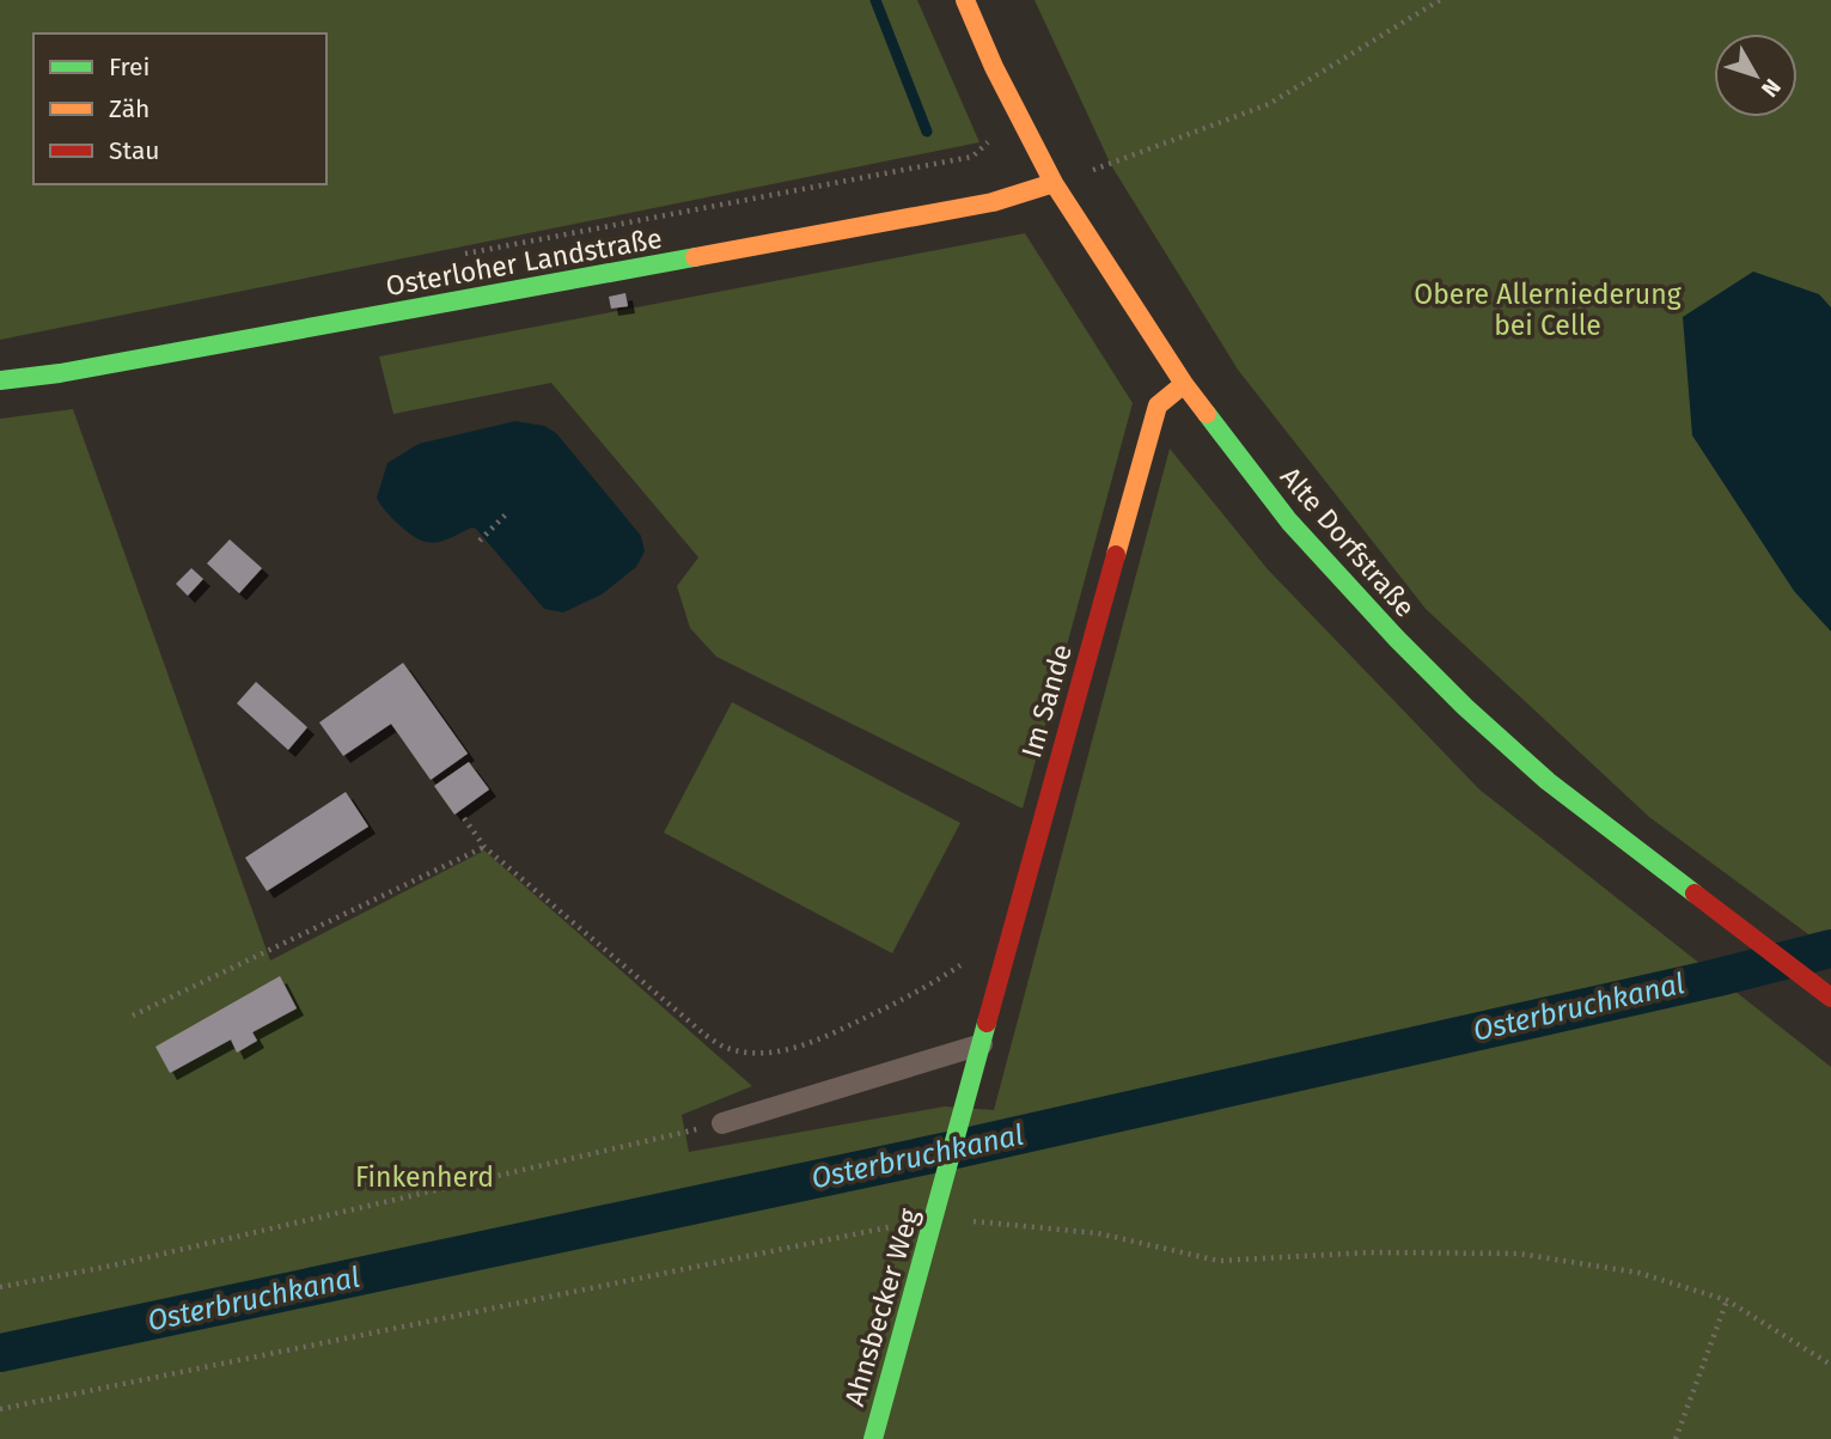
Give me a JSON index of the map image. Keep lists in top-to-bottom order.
{
  "streets": {
    "street": [
      "Osterloher Landstraße",
      "Alte Dorfstraße",
      "Im Sande",
      "Ahnsbecker Weg"
    ]
  },
  "crossings": [
    ["Osterloher Landstraße", "Alte Dorfstraße"],
    ["Alte Dorfstraße", "Im Sande"],
    ["Im Sande", "Ahnsbecker Weg"]
  ],
  "water": ["Osterbruchkanal"],
  "parks": ["Obere Allerniederung bei Celle", "Finkenherd"],
  "legend": ["Frei", "Zäh", "Stau"],
  "north": "bottom right"
}
